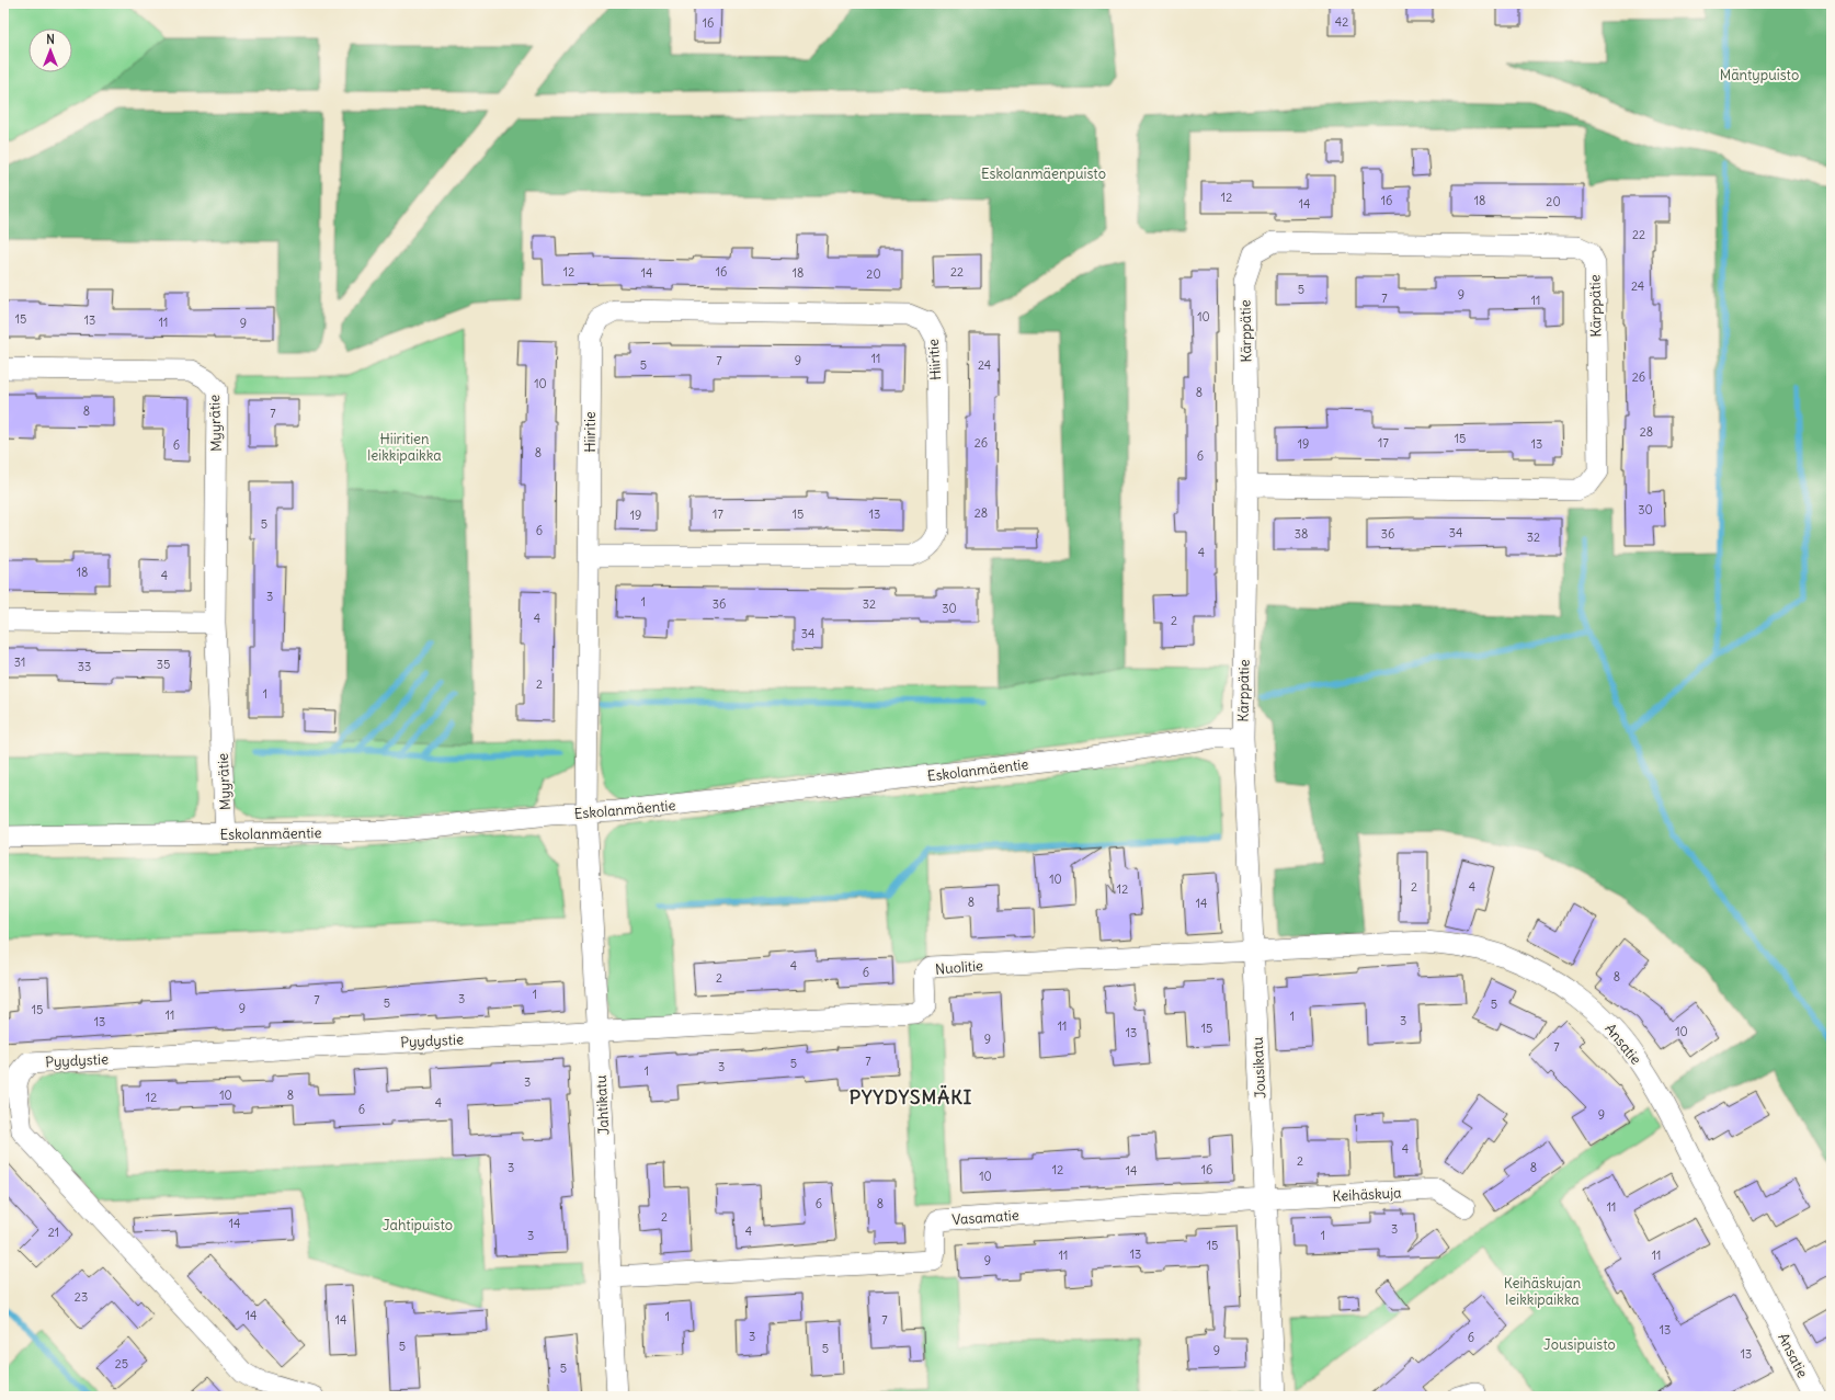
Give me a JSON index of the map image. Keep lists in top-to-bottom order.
{
  "streets": {
    "street": [
      "Kärppätie",
      "Hiiritie",
      "Myyrätie",
      "Eskolanmäentie",
      "Nuolitie",
      "Pyydystie",
      "Ansatie",
      "Jousikatu",
      "Jahtikatu",
      "Keihäskuja",
      "Vasamatie"
    ]
  },
  "crossings": [
    ["Kärppätie", "Eskolanmäentie"],
    ["Kärppätie", "Jousikatu"],
    ["Hiiritie", "Eskolanmäentie"],
    ["Hiiritie", "Jahtikatu"],
    ["Myyrätie", "Eskolanmäentie"],
    ["Eskolanmäentie", "Jousikatu"],
    ["Eskolanmäentie", "Jahtikatu"],
    ["Nuolitie", "Pyydystie"],
    ["Nuolitie", "Ansatie"],
    ["Nuolitie", "Jousikatu"],
    ["Nuolitie", "Jahtikatu"],
    ["Pyydystie", "Jahtikatu"],
    ["Ansatie", "Jousikatu"],
    ["Jousikatu", "Keihäskuja"],
    ["Jousikatu", "Vasamatie"],
    ["Jahtikatu", "Vasamatie"],
    ["Keihäskuja", "Vasamatie"]
  ],
  "districts": ["PYYDYSMÄKI"],
  "parks": [
    "Mäntypuisto",
    "Eskolanmäenpuisto",
    "Hiiritien leikkipaikka",
    "Jahtipuisto",
    "Keihäskujan leikkipaikka",
    "Jousipuisto"
  ],
  "house_numbers": [
    "42",
    "16",
    "12",
    "16",
    "18",
    "20",
    "14",
    "22",
    "12",
    "16",
    "22",
    "14",
    "18",
    "20",
    "24",
    "5",
    "9",
    "7",
    "11",
    "10",
    "15",
    "13",
    "11",
    "9",
    "11",
    "7",
    "9",
    "5",
    "24",
    "26",
    "10",
    "8",
    "8",
    "7",
    "28",
    "15",
    "26",
    "17",
    "19",
    "13",
    "6",
    "8",
    "6",
    "30",
    "28",
    "17",
    "15",
    "13",
    "19",
    "5",
    "6",
    "34",
    "38",
    "36",
    "32",
    "4",
    "18",
    "4",
    "3",
    "1",
    "36",
    "32",
    "30",
    "4",
    "2",
    "34",
    "31",
    "35",
    "33",
    "2",
    "1",
    "10",
    "2",
    "4",
    "12",
    "8",
    "14",
    "4",
    "6",
    "8",
    "2",
    "1",
    "3",
    "7",
    "5",
    "5",
    "9",
    "15",
    "11",
    "1",
    "3",
    "13",
    "11",
    "15",
    "10",
    "13",
    "9",
    "7",
    "7",
    "5",
    "3",
    "1",
    "3",
    "10",
    "8",
    "12",
    "4",
    "6",
    "9",
    "4",
    "2",
    "3",
    "8",
    "12",
    "16",
    "14",
    "10",
    "6",
    "8",
    "11",
    "2",
    "14",
    "3",
    "4",
    "21",
    "3",
    "1",
    "15",
    "13",
    "11",
    "11",
    "9",
    "23",
    "14",
    "1",
    "14",
    "7",
    "13",
    "3",
    "6",
    "5",
    "5",
    "9",
    "13",
    "25",
    "5"
  ],
  "north": "top"
}
